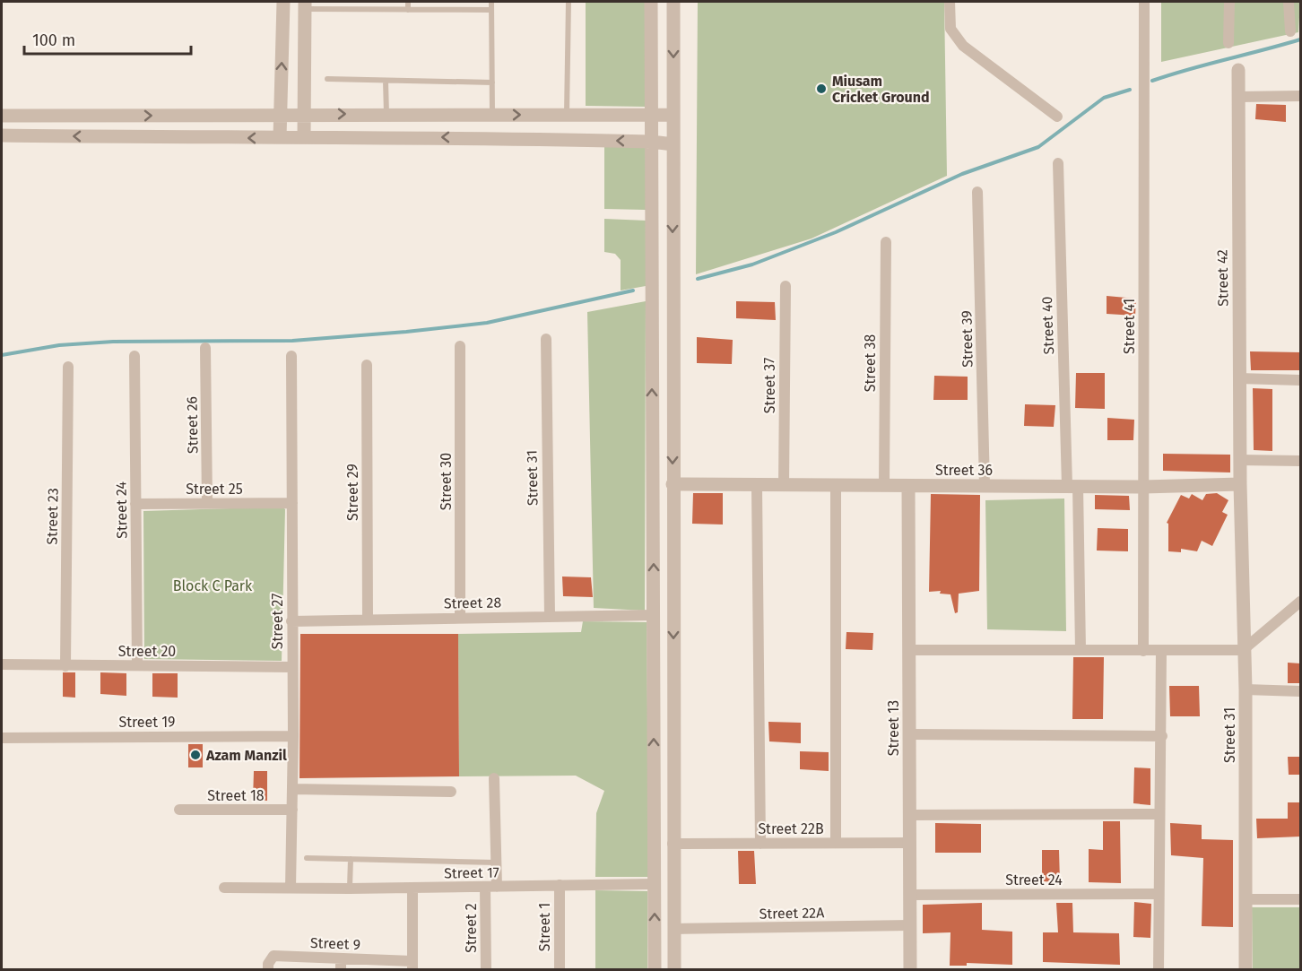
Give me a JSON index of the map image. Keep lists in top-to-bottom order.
{
  "streets": {
    "street": [
      "Street 42",
      "Street 40",
      "Street 41",
      "Street 39",
      "Street 38",
      "Street 37",
      "Street 26",
      "Street 36",
      "Street 31",
      "Street 30",
      "Street 25",
      "Street 29",
      "Street 24",
      "Street 23",
      "Street 28",
      "Street 27",
      "Street 20",
      "Street 19",
      "Street 13",
      "Street 18",
      "Street 22B",
      "Street 17",
      "Street 22A",
      "Street 1",
      "Street 2",
      "Street 9"
    ]
  },
  "crossings": [
    ["Street 42", "Street 36"],
    ["Street 42", "Street 31"],
    ["Street 40", "Street 36"],
    ["Street 41", "Street 36"],
    ["Street 39", "Street 36"],
    ["Street 38", "Street 36"],
    ["Street 37", "Street 36"],
    ["Street 26", "Street 25"],
    ["Street 36", "Street 31"],
    ["Street 36", "Street 13"],
    ["Street 31", "Street 28"],
    ["Street 30", "Street 28"],
    ["Street 25", "Street 24"],
    ["Street 25", "Street 27"],
    ["Street 29", "Street 28"],
    ["Street 24", "Street 20"],
    ["Street 24", "Street 13"],
    ["Street 23", "Street 20"],
    ["Street 28", "Street 27"],
    ["Street 27", "Street 20"],
    ["Street 27", "Street 19"],
    ["Street 27", "Street 18"],
    ["Street 27", "Street 17"],
    ["Street 13", "Street 22B"],
    ["Street 13", "Street 22A"],
    ["Street 17", "Street 1"],
    ["Street 17", "Street 2"]
  ],
  "parks": ["Block C Park"],
  "places": ["Miusam Cricket Ground", "Azam Manzil"],
  "scale_bar": "100 m"
}
